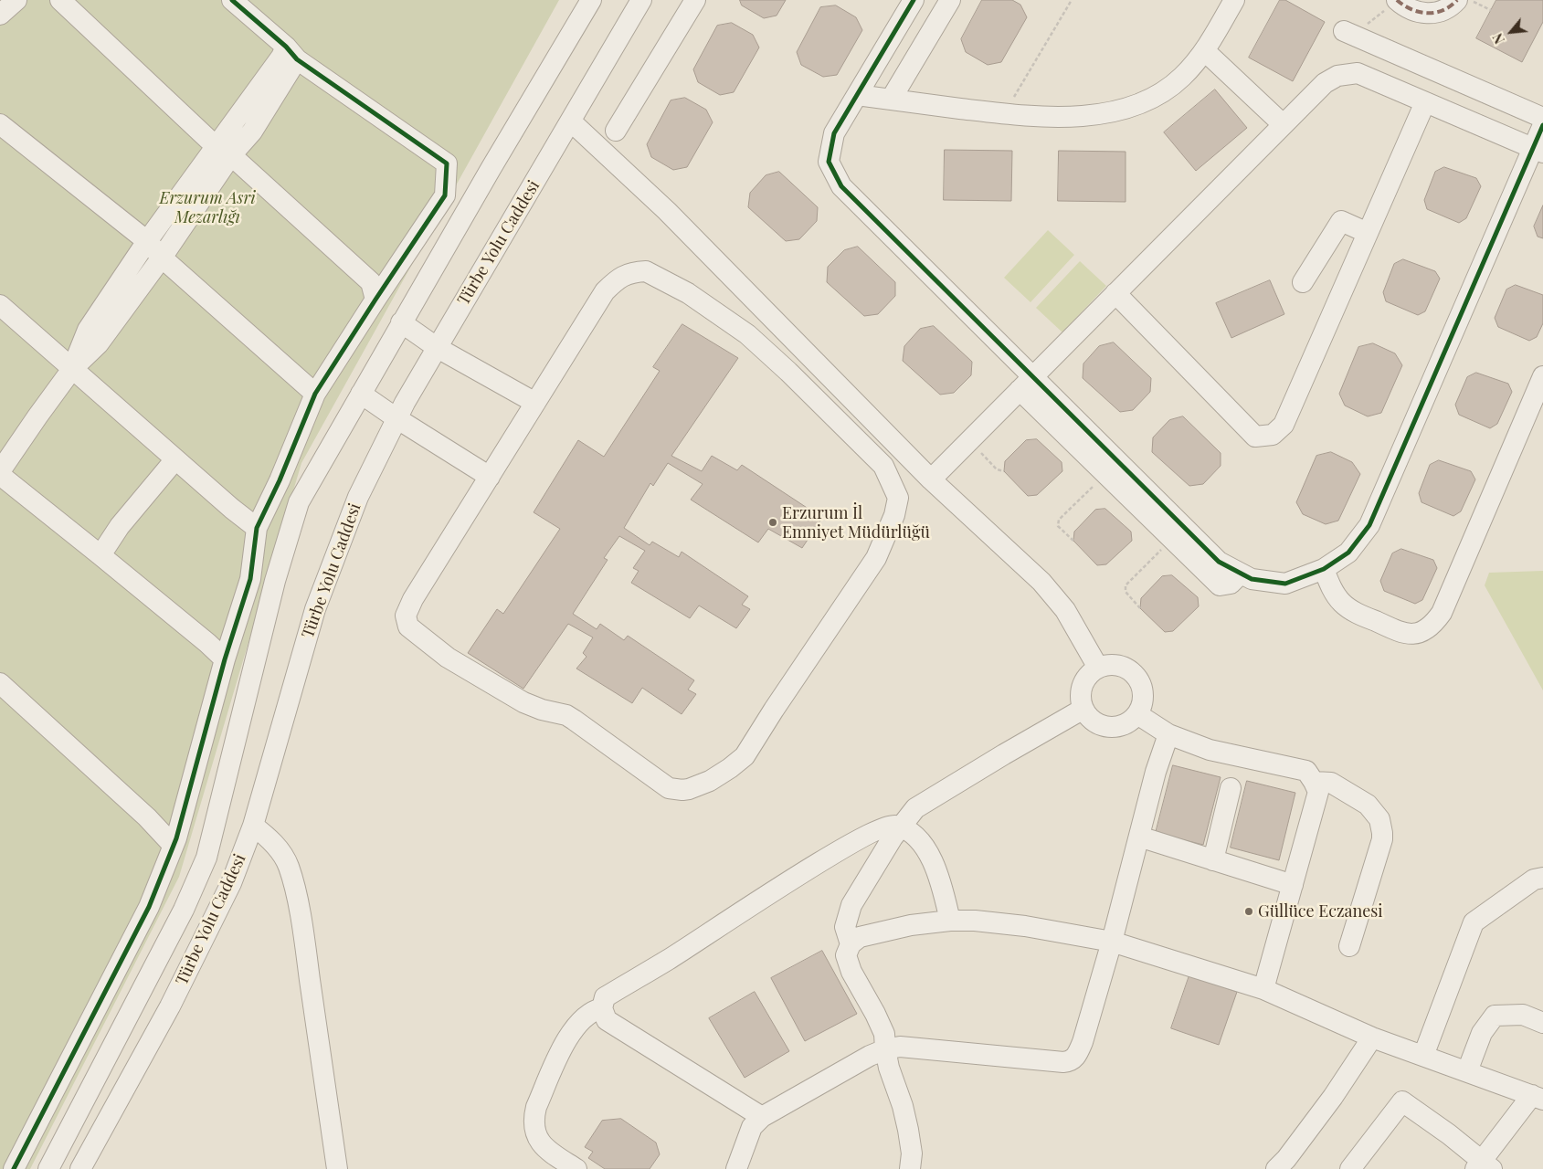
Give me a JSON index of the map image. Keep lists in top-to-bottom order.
{
  "streets": {
    "street": ["Türbe Yolu Caddesi"]
  },
  "parks": ["Erzurum Asri Mezarlığı"],
  "places": ["Erzurum İl Emniyet Müdürlüğü", "Güllüce Eczanesi"],
  "north": "bottom left"
}
